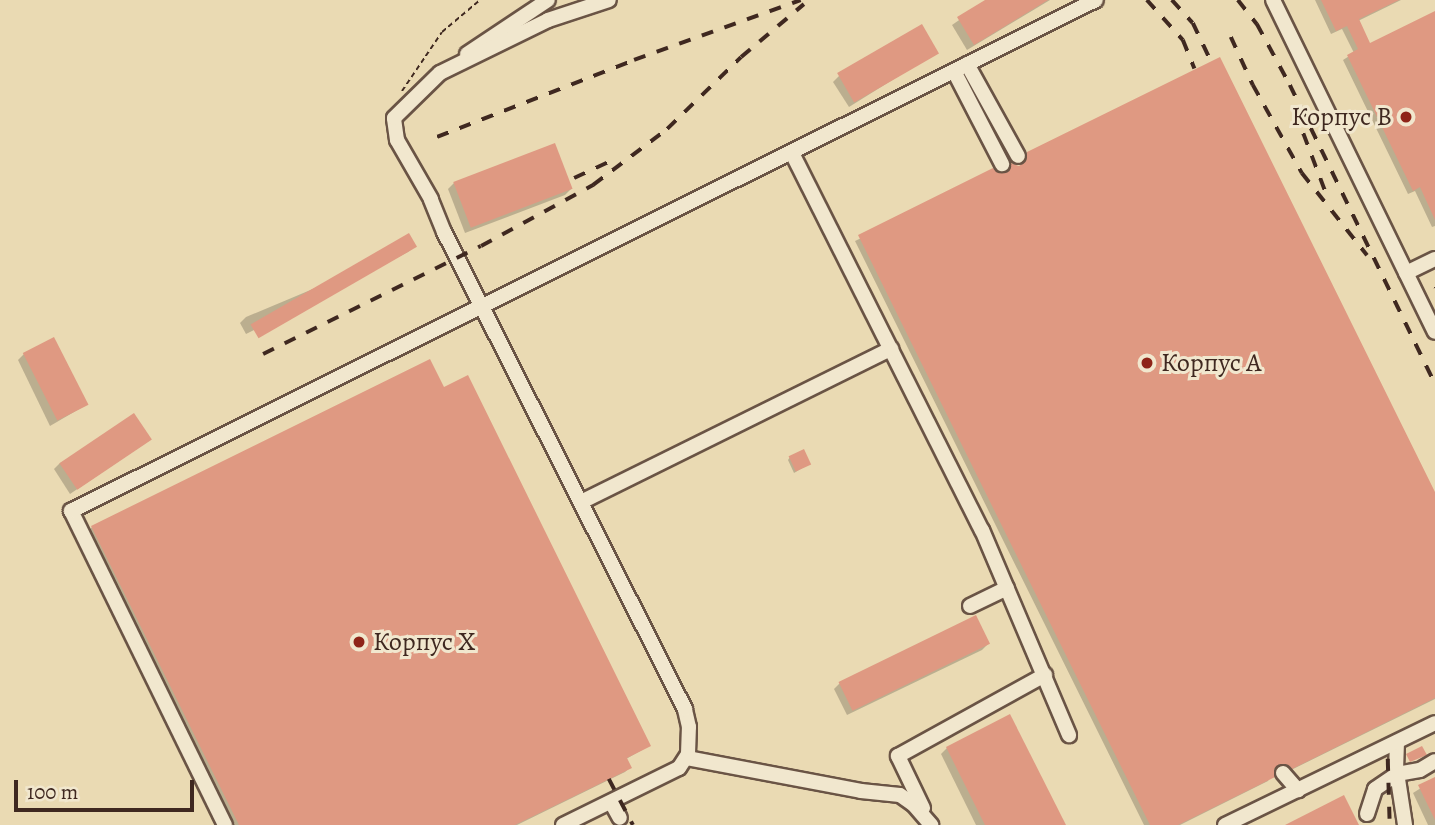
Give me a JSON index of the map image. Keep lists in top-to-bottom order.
{
  "places": ["Корпус В", "Корпус А", "Корпус Х"],
  "scale_bar": "100 m"
}
